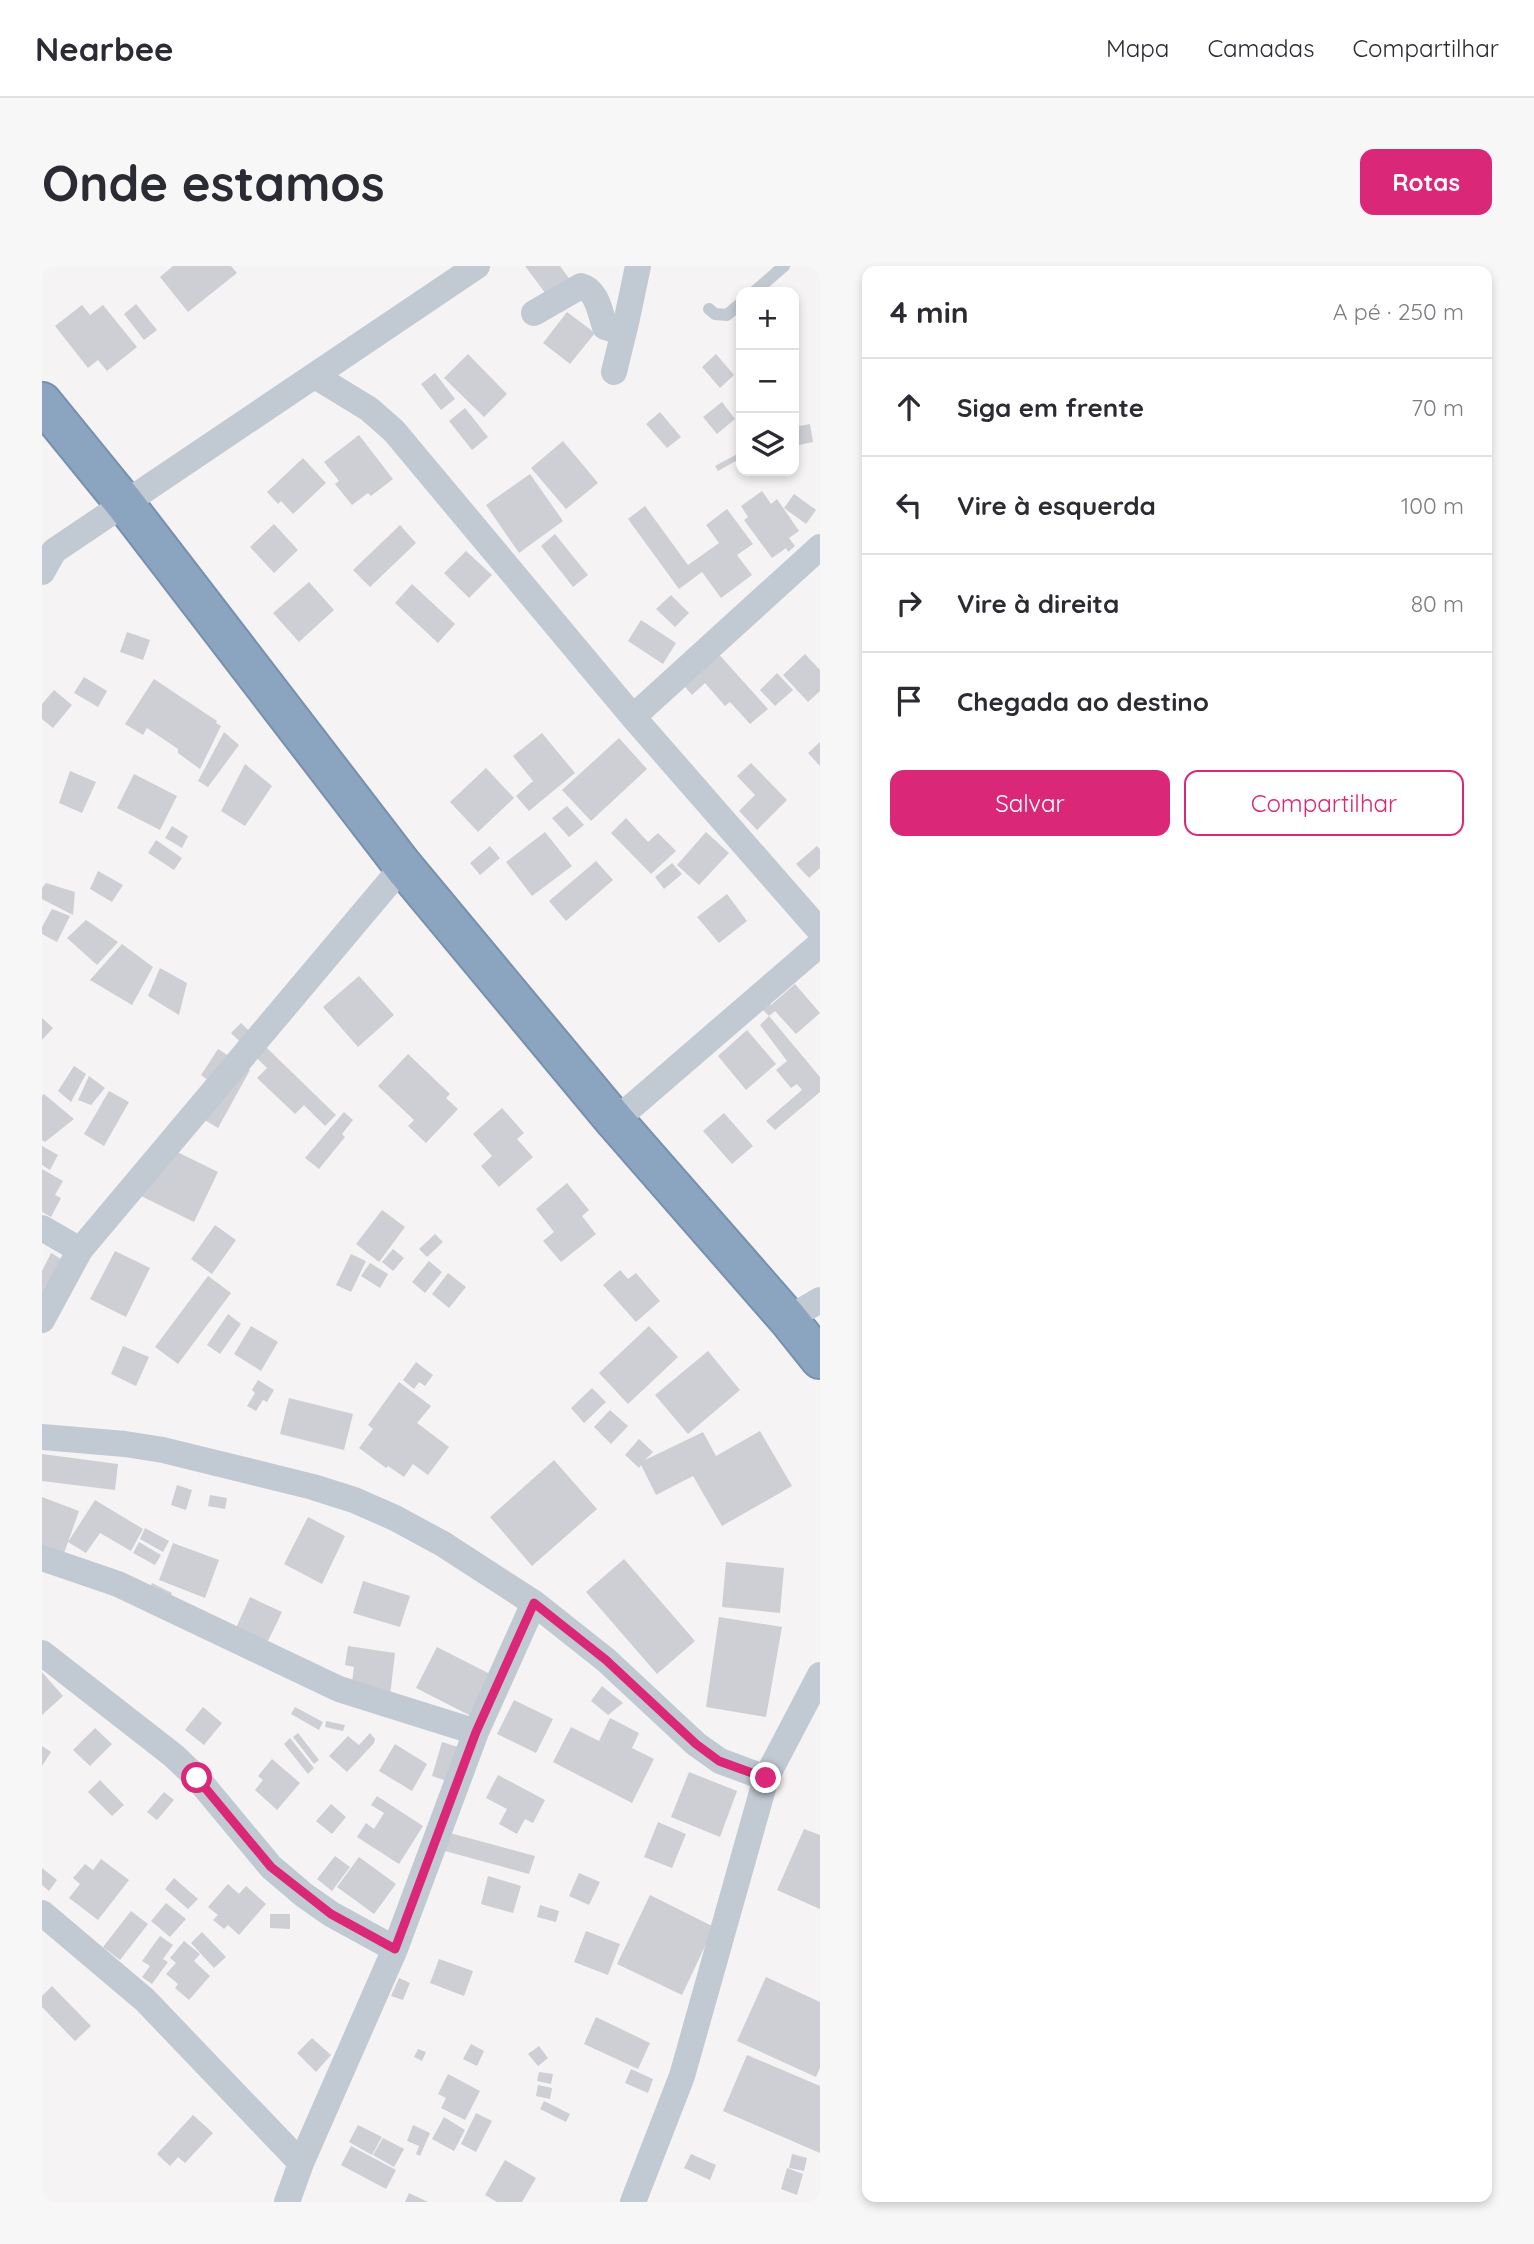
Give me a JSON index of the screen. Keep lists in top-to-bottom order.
{
  "page": {
    "header": "Nearbee",
    "nav": ["Mapa", "Camadas", "Compartilhar"],
    "buttons": [
      "Rotas",
      ["Salvar", "Compartilhar"]
    ],
    "title": "Onde estamos",
    "heading": ["4 min", "A pé · 250 m"],
    "map_buttons": ["+", "−"],
    "list": [
      ["Siga em frente", "70 m"],
      ["Vire à esquerda", "100 m"],
      ["Vire à direita", "80 m"],
      "Chegada ao destino"
    ]
  }
}
